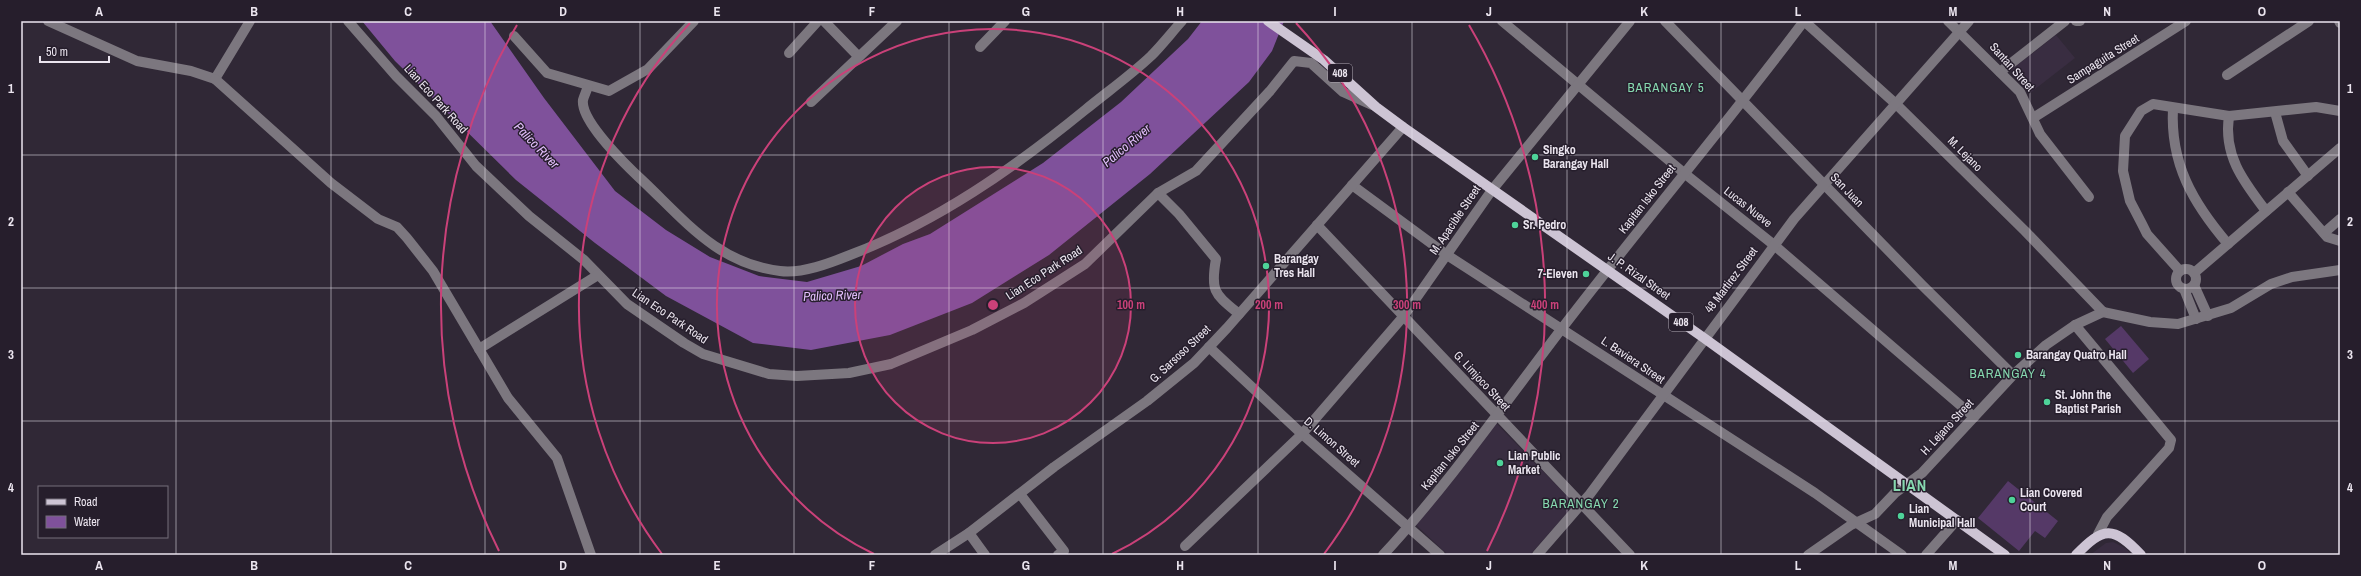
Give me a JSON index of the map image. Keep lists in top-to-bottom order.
{
  "streets": {
    "main road": ["408", "J. P. Rizal Street"],
    "street": [
      "Sampaguita Street",
      "Santan Street",
      "Lian Eco Park Road",
      "M. Lejano",
      "San Juan",
      "Kapitan Isko Street",
      "Lucas Nueve",
      "M. Apacible Street",
      "48 Martirez Street",
      "G. Sarsoso Street",
      "L. Baviera Street",
      "G. Limjoco Street",
      "H. Lejano Street",
      "D. Limon Street"
    ]
  },
  "crossings": [
    ["Sampaguita Street", "Santan Street"],
    ["Santan Street", "48 Martirez Street"],
    ["Lian Eco Park Road", "J. P. Rizal Street"],
    ["M. Lejano", "Kapitan Isko Street"],
    ["M. Lejano", "48 Martirez Street"],
    ["M. Lejano", "H. Lejano Street"],
    ["San Juan", "Kapitan Isko Street"],
    ["San Juan", "48 Martirez Street"],
    ["San Juan", "H. Lejano Street"],
    ["Kapitan Isko Street", "Lucas Nueve"],
    ["Kapitan Isko Street", "J. P. Rizal Street"],
    ["Kapitan Isko Street", "L. Baviera Street"],
    ["Kapitan Isko Street", "G. Limjoco Street"],
    ["Kapitan Isko Street", "D. Limon Street"],
    ["Lucas Nueve", "M. Apacible Street"],
    ["Lucas Nueve", "48 Martirez Street"],
    ["Lucas Nueve", "H. Lejano Street"],
    ["M. Apacible Street", "J. P. Rizal Street"],
    ["M. Apacible Street", "L. Baviera Street"],
    ["M. Apacible Street", "G. Limjoco Street"],
    ["M. Apacible Street", "D. Limon Street"],
    ["J. P. Rizal Street", "48 Martirez Street"],
    ["J. P. Rizal Street", "G. Sarsoso Street"],
    ["J. P. Rizal Street", "H. Lejano Street"],
    ["48 Martirez Street", "L. Baviera Street"],
    ["48 Martirez Street", "G. Limjoco Street"],
    ["G. Sarsoso Street", "L. Baviera Street"],
    ["G. Sarsoso Street", "G. Limjoco Street"],
    ["G. Sarsoso Street", "D. Limon Street"],
    ["L. Baviera Street", "H. Lejano Street"]
  ],
  "districts": [
    "BARANGAY 5",
    "BARANGAY 4",
    "LIAN",
    "BARANGAY 2"
  ],
  "water": ["Palico River"],
  "places": [
    "Singko Barangay Hall",
    "Sr. Pedro",
    "Barangay Tres Hall",
    "7-Eleven",
    "Barangay Quatro Hall",
    "St. John the Baptist Parish",
    "Lian Public Market",
    "Lian Covered Court",
    "Lian Municipal Hall"
  ],
  "legend": ["Road", "Water"],
  "scale_bar": "50 m",
  "grid": {
    "columns": [
      "A",
      "B",
      "C",
      "D",
      "E",
      "F",
      "G",
      "H",
      "I",
      "J",
      "K",
      "L",
      "M",
      "N",
      "O"
    ],
    "rows": [
      "1",
      "2",
      "3",
      "4"
    ]
  },
  "rings": [
    "100 m",
    "200 m",
    "300 m",
    "400 m"
  ]
}
